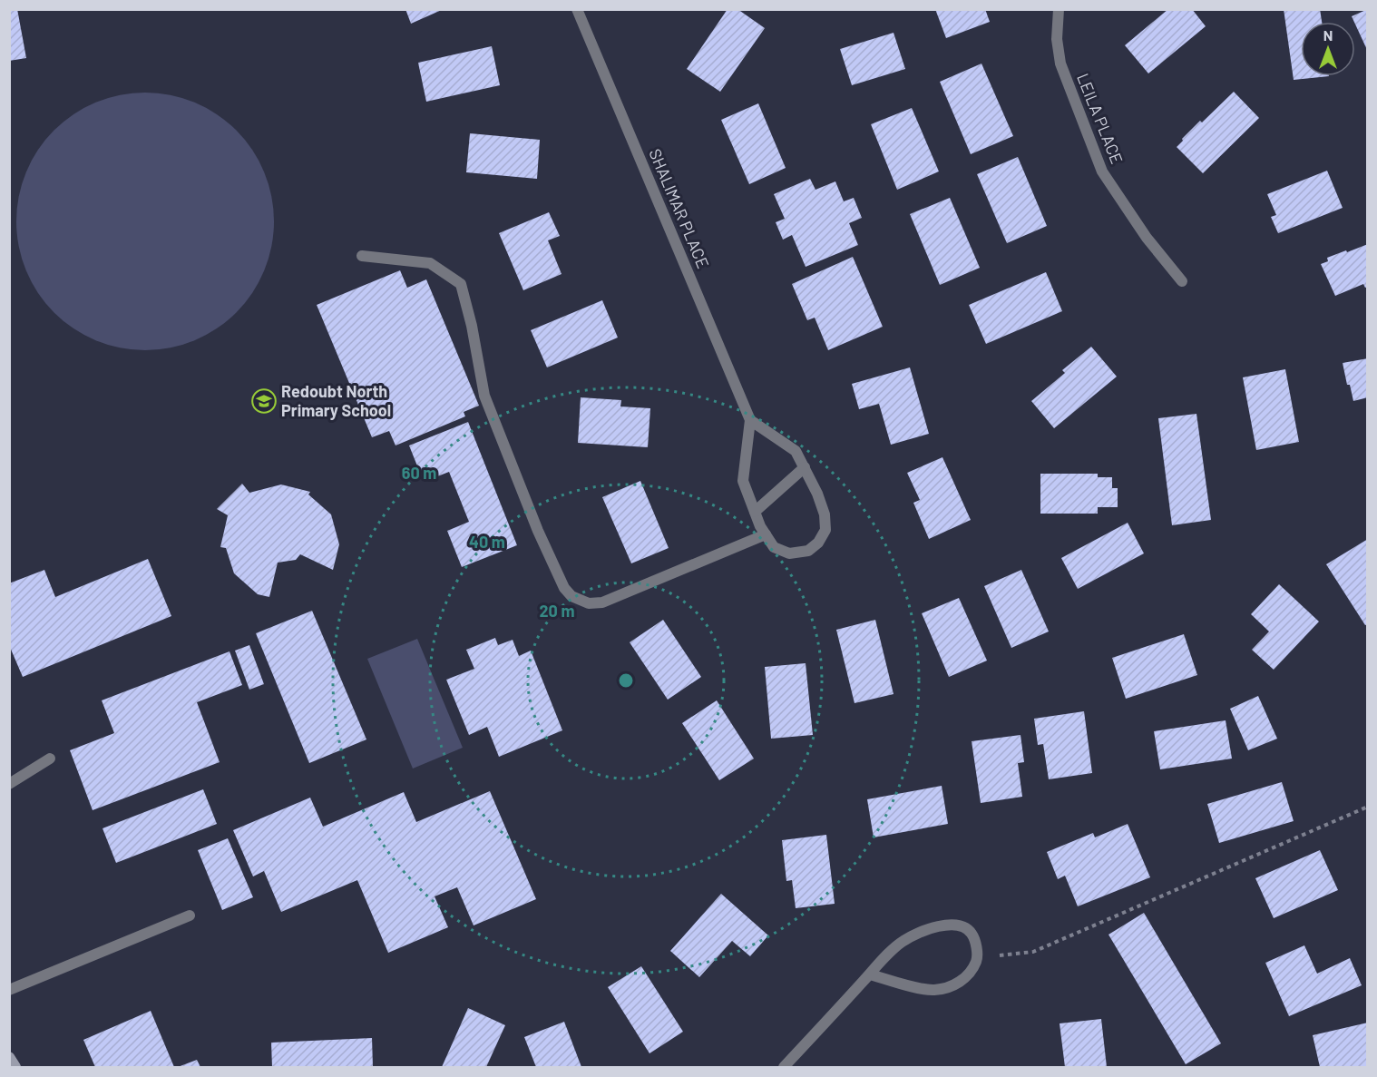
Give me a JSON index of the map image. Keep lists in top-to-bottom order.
{
  "streets": {
    "street": ["LEILA PLACE", "SHALIMAR PLACE"]
  },
  "places": {
    "school or university": ["Redoubt North Primary School"]
  },
  "north": "top",
  "rings": ["60 m", "40 m", "20 m"]
}
